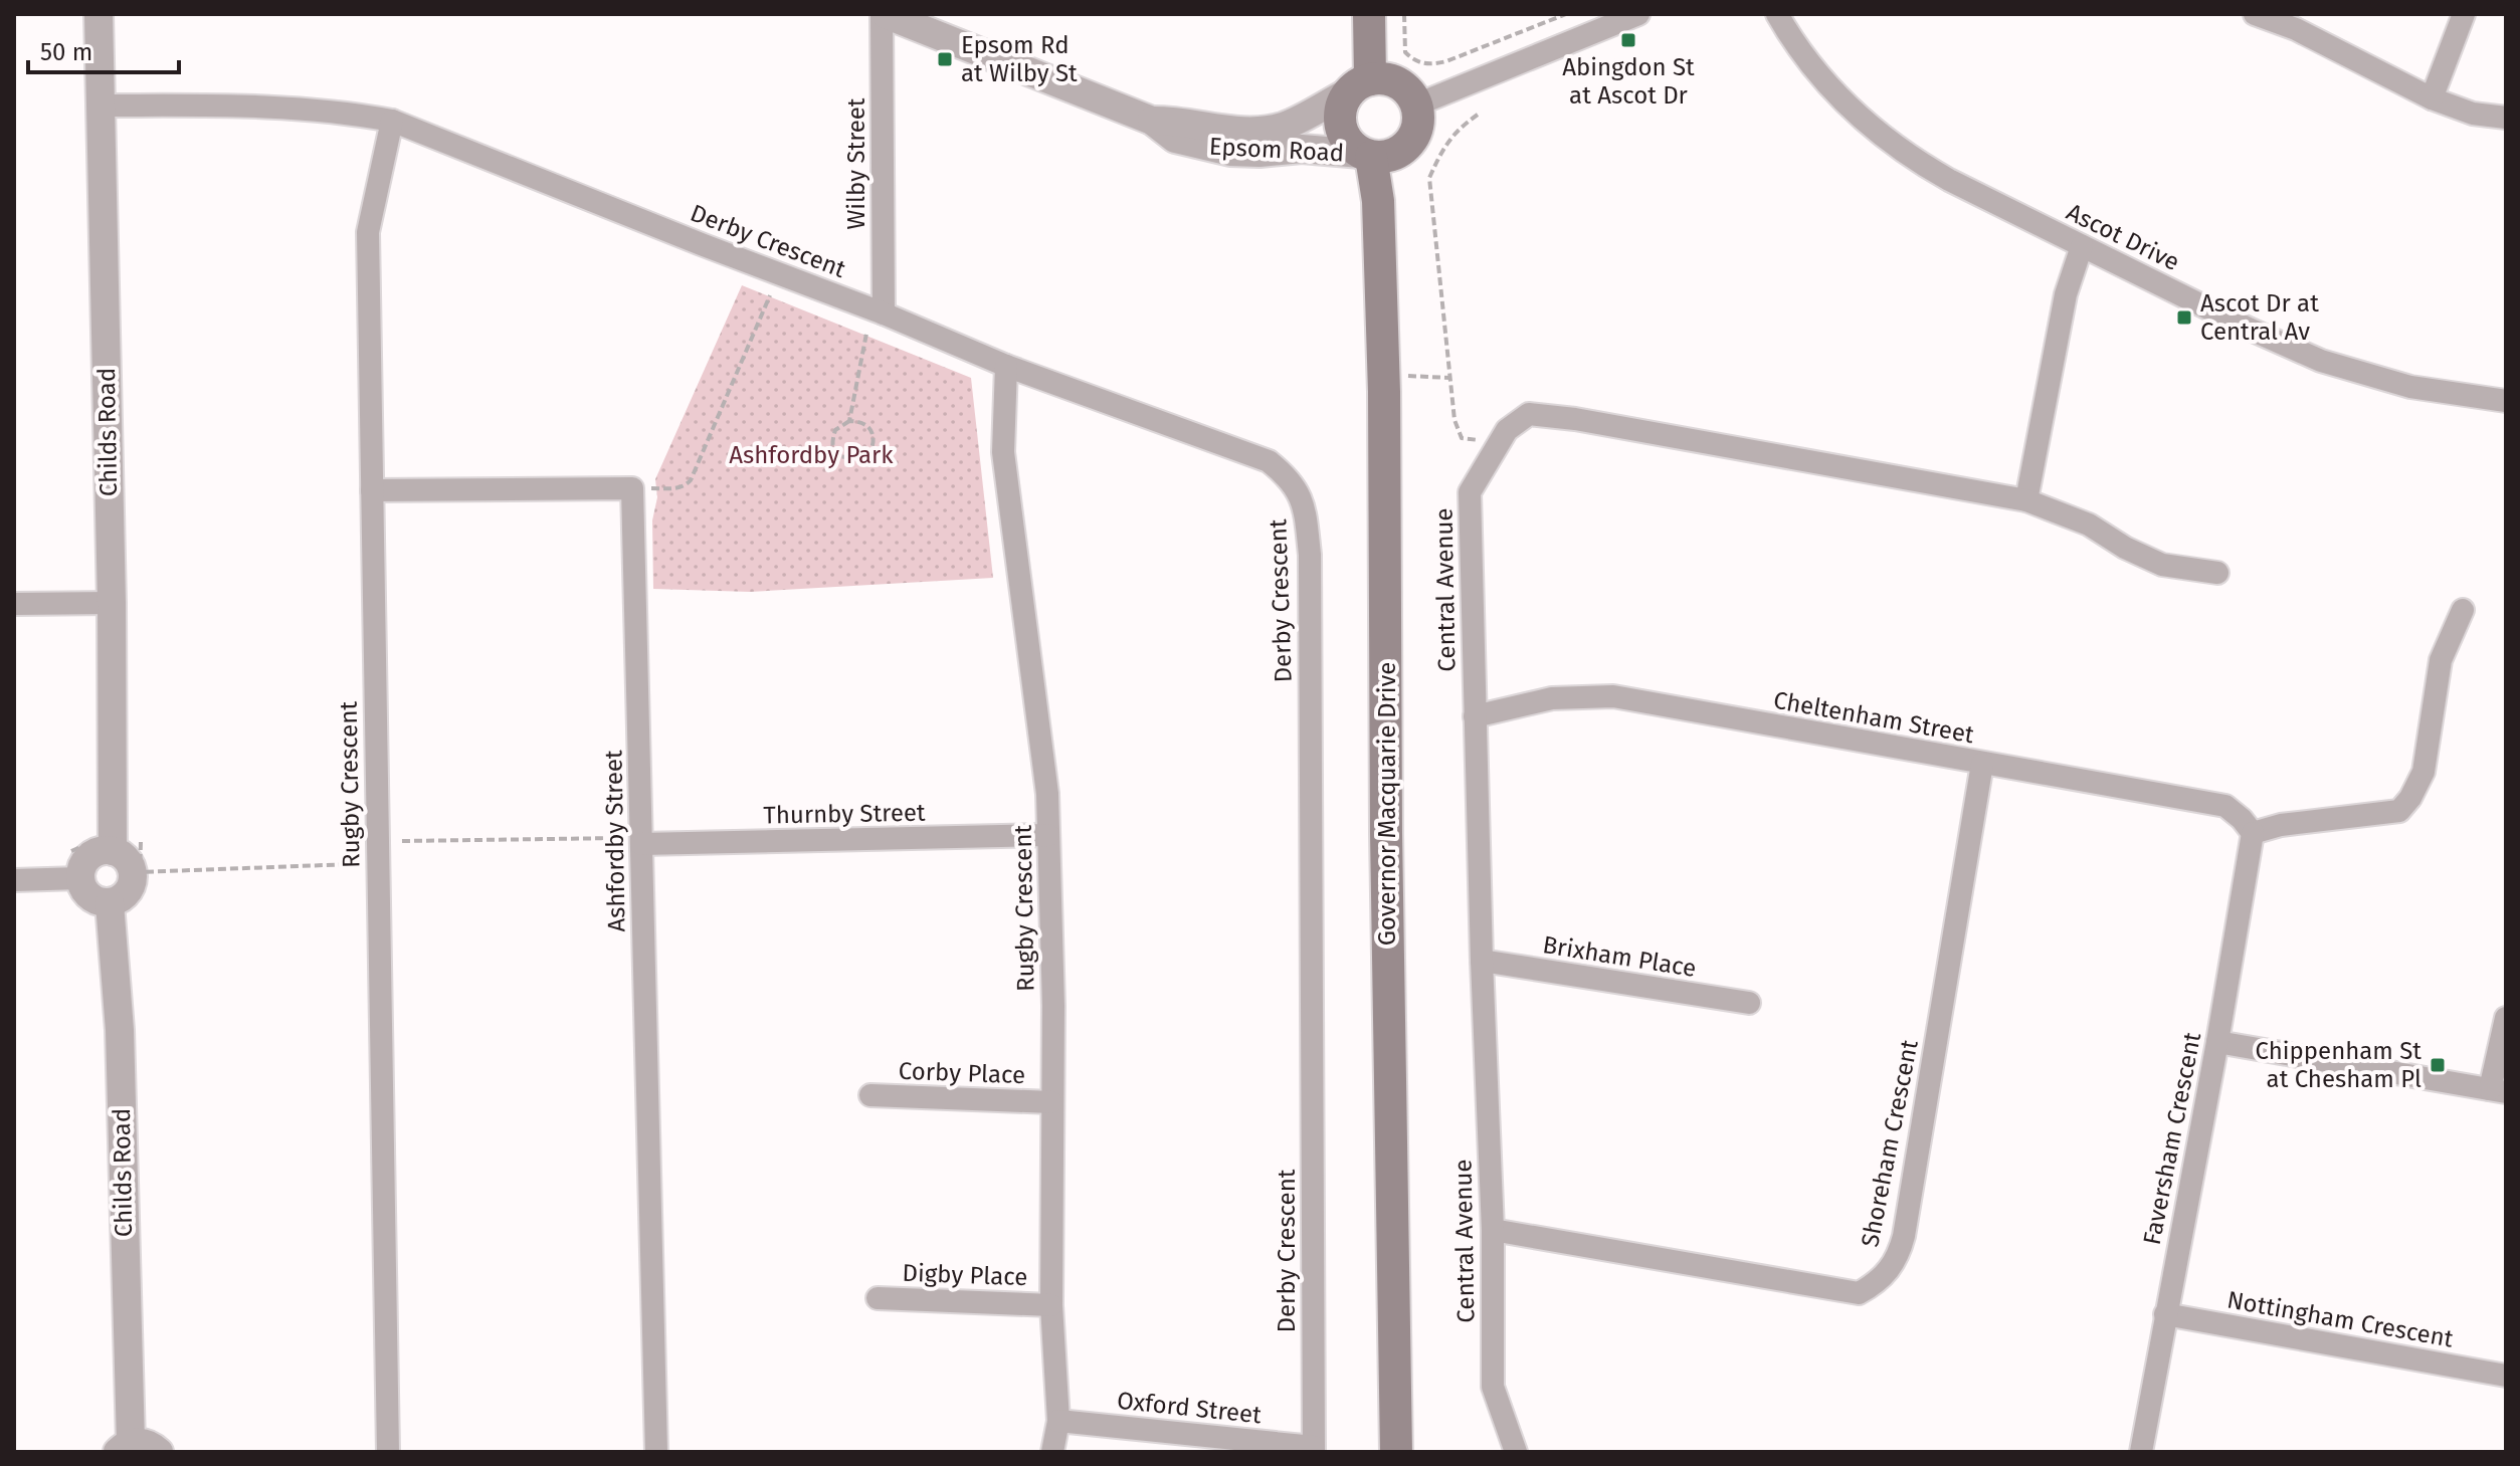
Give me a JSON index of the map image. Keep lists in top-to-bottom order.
{
  "streets": {
    "main road": ["Governor Macquarie Drive"],
    "street": [
      "Epsom Road",
      "Wilby Street",
      "Ascot Drive",
      "Derby Crescent",
      "Childs Road",
      "Central Avenue",
      "Cheltenham Street",
      "Rugby Crescent",
      "Thurnby Street",
      "Ashfordby Street",
      "Brixham Place",
      "Corby Place",
      "Faversham Crescent",
      "Shoreham Crescent",
      "Digby Place",
      "Nottingham Crescent",
      "Oxford Street"
    ]
  },
  "crossings": [
    ["Epsom Road", "Wilby Street"],
    ["Epsom Road", "Governor Macquarie Drive"],
    ["Wilby Street", "Derby Crescent"],
    ["Derby Crescent", "Childs Road"],
    ["Derby Crescent", "Rugby Crescent"],
    ["Derby Crescent", "Oxford Street"],
    ["Central Avenue", "Cheltenham Street"],
    ["Central Avenue", "Brixham Place"],
    ["Central Avenue", "Shoreham Crescent"],
    ["Cheltenham Street", "Faversham Crescent"],
    ["Cheltenham Street", "Shoreham Crescent"],
    ["Rugby Crescent", "Thurnby Street"],
    ["Rugby Crescent", "Corby Place"],
    ["Rugby Crescent", "Digby Place"],
    ["Rugby Crescent", "Oxford Street"],
    ["Thurnby Street", "Ashfordby Street"],
    ["Faversham Crescent", "Nottingham Crescent"]
  ],
  "parks": ["Ashfordby Park"],
  "places": {
    "transit": [
      "Abingdon St at Ascot Dr",
      "Epsom Rd at Wilby St",
      "Ascot Dr at Central Av",
      "Chippenham St at Chesham Pl"
    ]
  },
  "scale_bar": "50 m"
}
